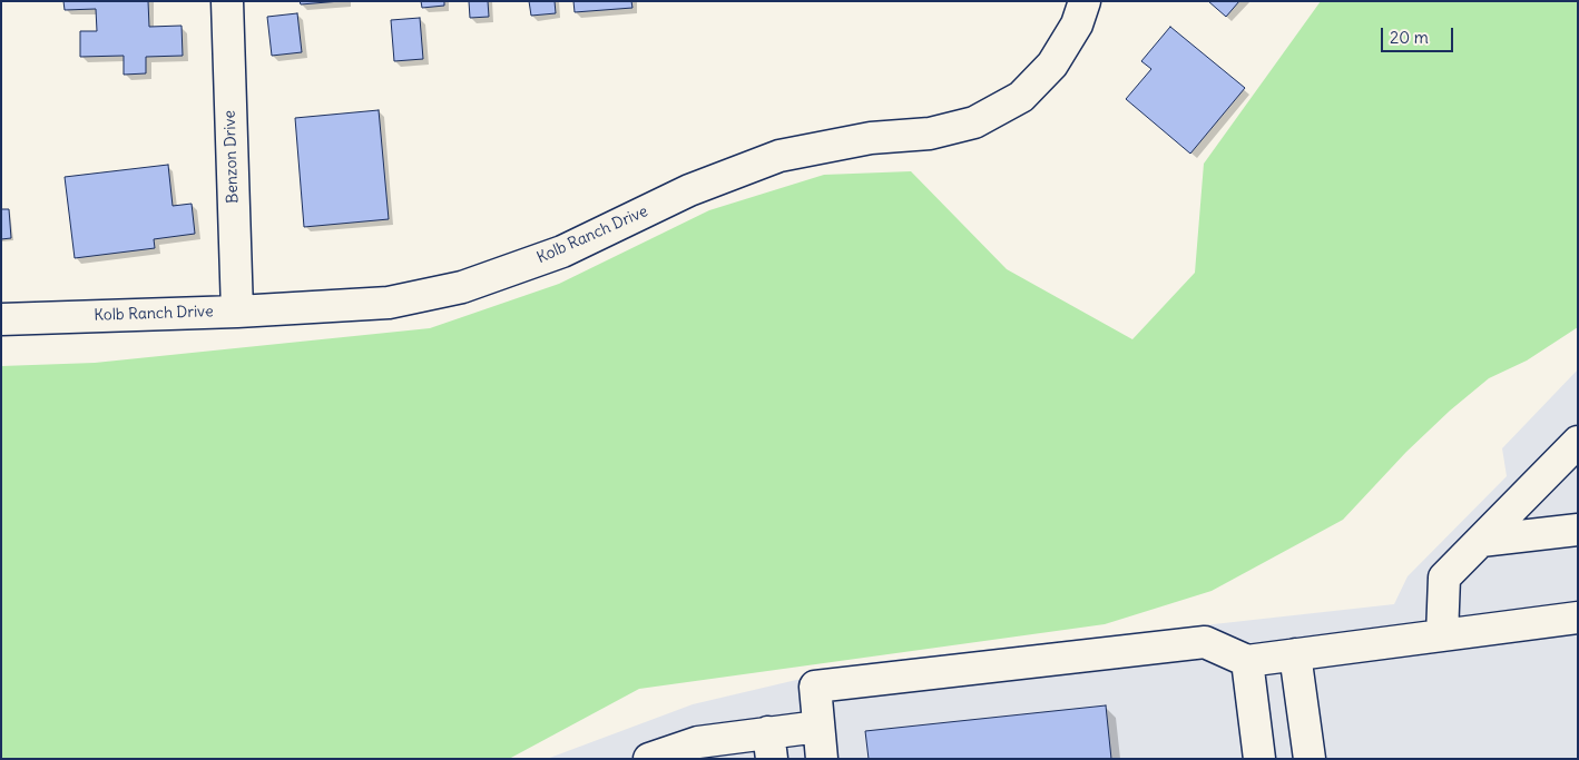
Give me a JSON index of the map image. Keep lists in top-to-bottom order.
{
  "streets": {
    "street": ["Benzon Drive", "Kolb Ranch Drive"]
  },
  "crossings": [
    ["Benzon Drive", "Kolb Ranch Drive"]
  ],
  "scale_bar": "20 m"
}
